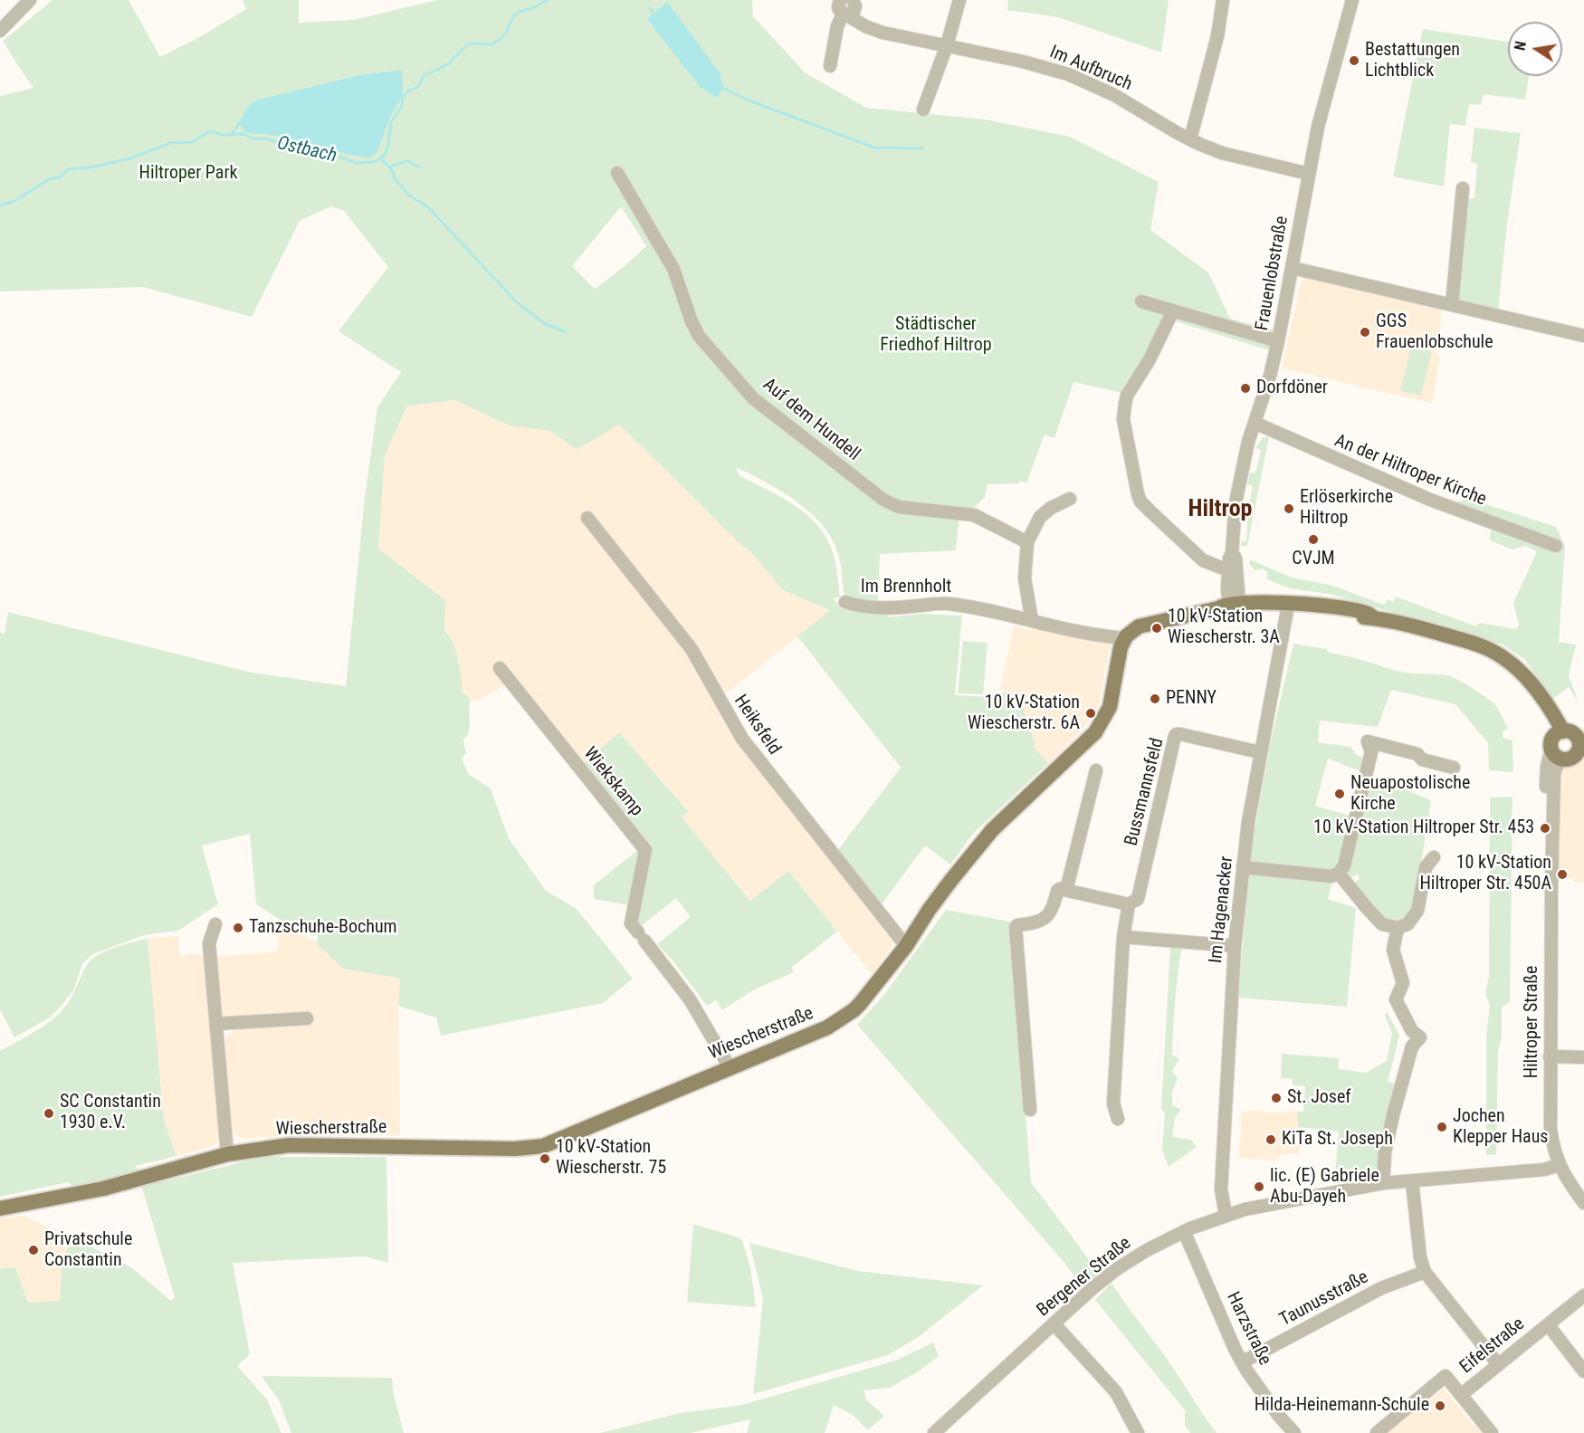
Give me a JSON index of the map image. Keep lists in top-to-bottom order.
{
  "streets": {
    "main road": ["Wiescherstraße"],
    "street": [
      "Im Aufbruch",
      "Frauenlobstraße",
      "Auf dem Hundell",
      "An der Hiltroper Kirche",
      "Im Brennholt",
      "Heiksfeld",
      "Wiekskamp",
      "Bussmannsfeld",
      "Im Hagenacker",
      "Hiltroper Straße",
      "Bergener Straße",
      "Taunusstraße",
      "Harzstraße",
      "Eifelstraße"
    ]
  },
  "crossings": [
    ["Im Aufbruch", "Frauenlobstraße"],
    ["Frauenlobstraße", "An der Hiltroper Kirche"],
    ["Im Brennholt", "Wiescherstraße"],
    ["Heiksfeld", "Wiescherstraße"],
    ["Wiekskamp", "Wiescherstraße"],
    ["Bussmannsfeld", "Im Hagenacker"],
    ["Im Hagenacker", "Bergener Straße"],
    ["Hiltroper Straße", "Bergener Straße"],
    ["Bergener Straße", "Harzstraße"],
    ["Taunusstraße", "Harzstraße"]
  ],
  "districts": ["Hiltrop"],
  "water": ["Ostbach"],
  "parks": ["Hiltroper Park", "Städtischer Friedhof Hiltrop"],
  "places": [
    "Bestattungen Lichtblick",
    "GGS Frauenlobschule",
    "Dorfdöner",
    "Erlöserkirche Hiltrop",
    "CVJM",
    "10 kV-Station Wiescherstr. 3A",
    "PENNY",
    "10 kV-Station Wiescherstr. 6A",
    "Neuapostolische Kirche",
    "10 kV-Station Hiltroper Str. 453",
    "10 kV-Station Hiltroper Str. 450A",
    "Tanzschuhe-Bochum",
    "St. Josef",
    "SC Constantin 1930 e.V.",
    "Jochen Klepper Haus",
    "KiTa St. Joseph",
    "10 kV-Station Wiescherstr. 75",
    "lic. (E) Gabriele Abu-Dayeh",
    "Privatschule Constantin",
    "Hilda-Heinemann-Schule"
  ],
  "north": "left"
}
